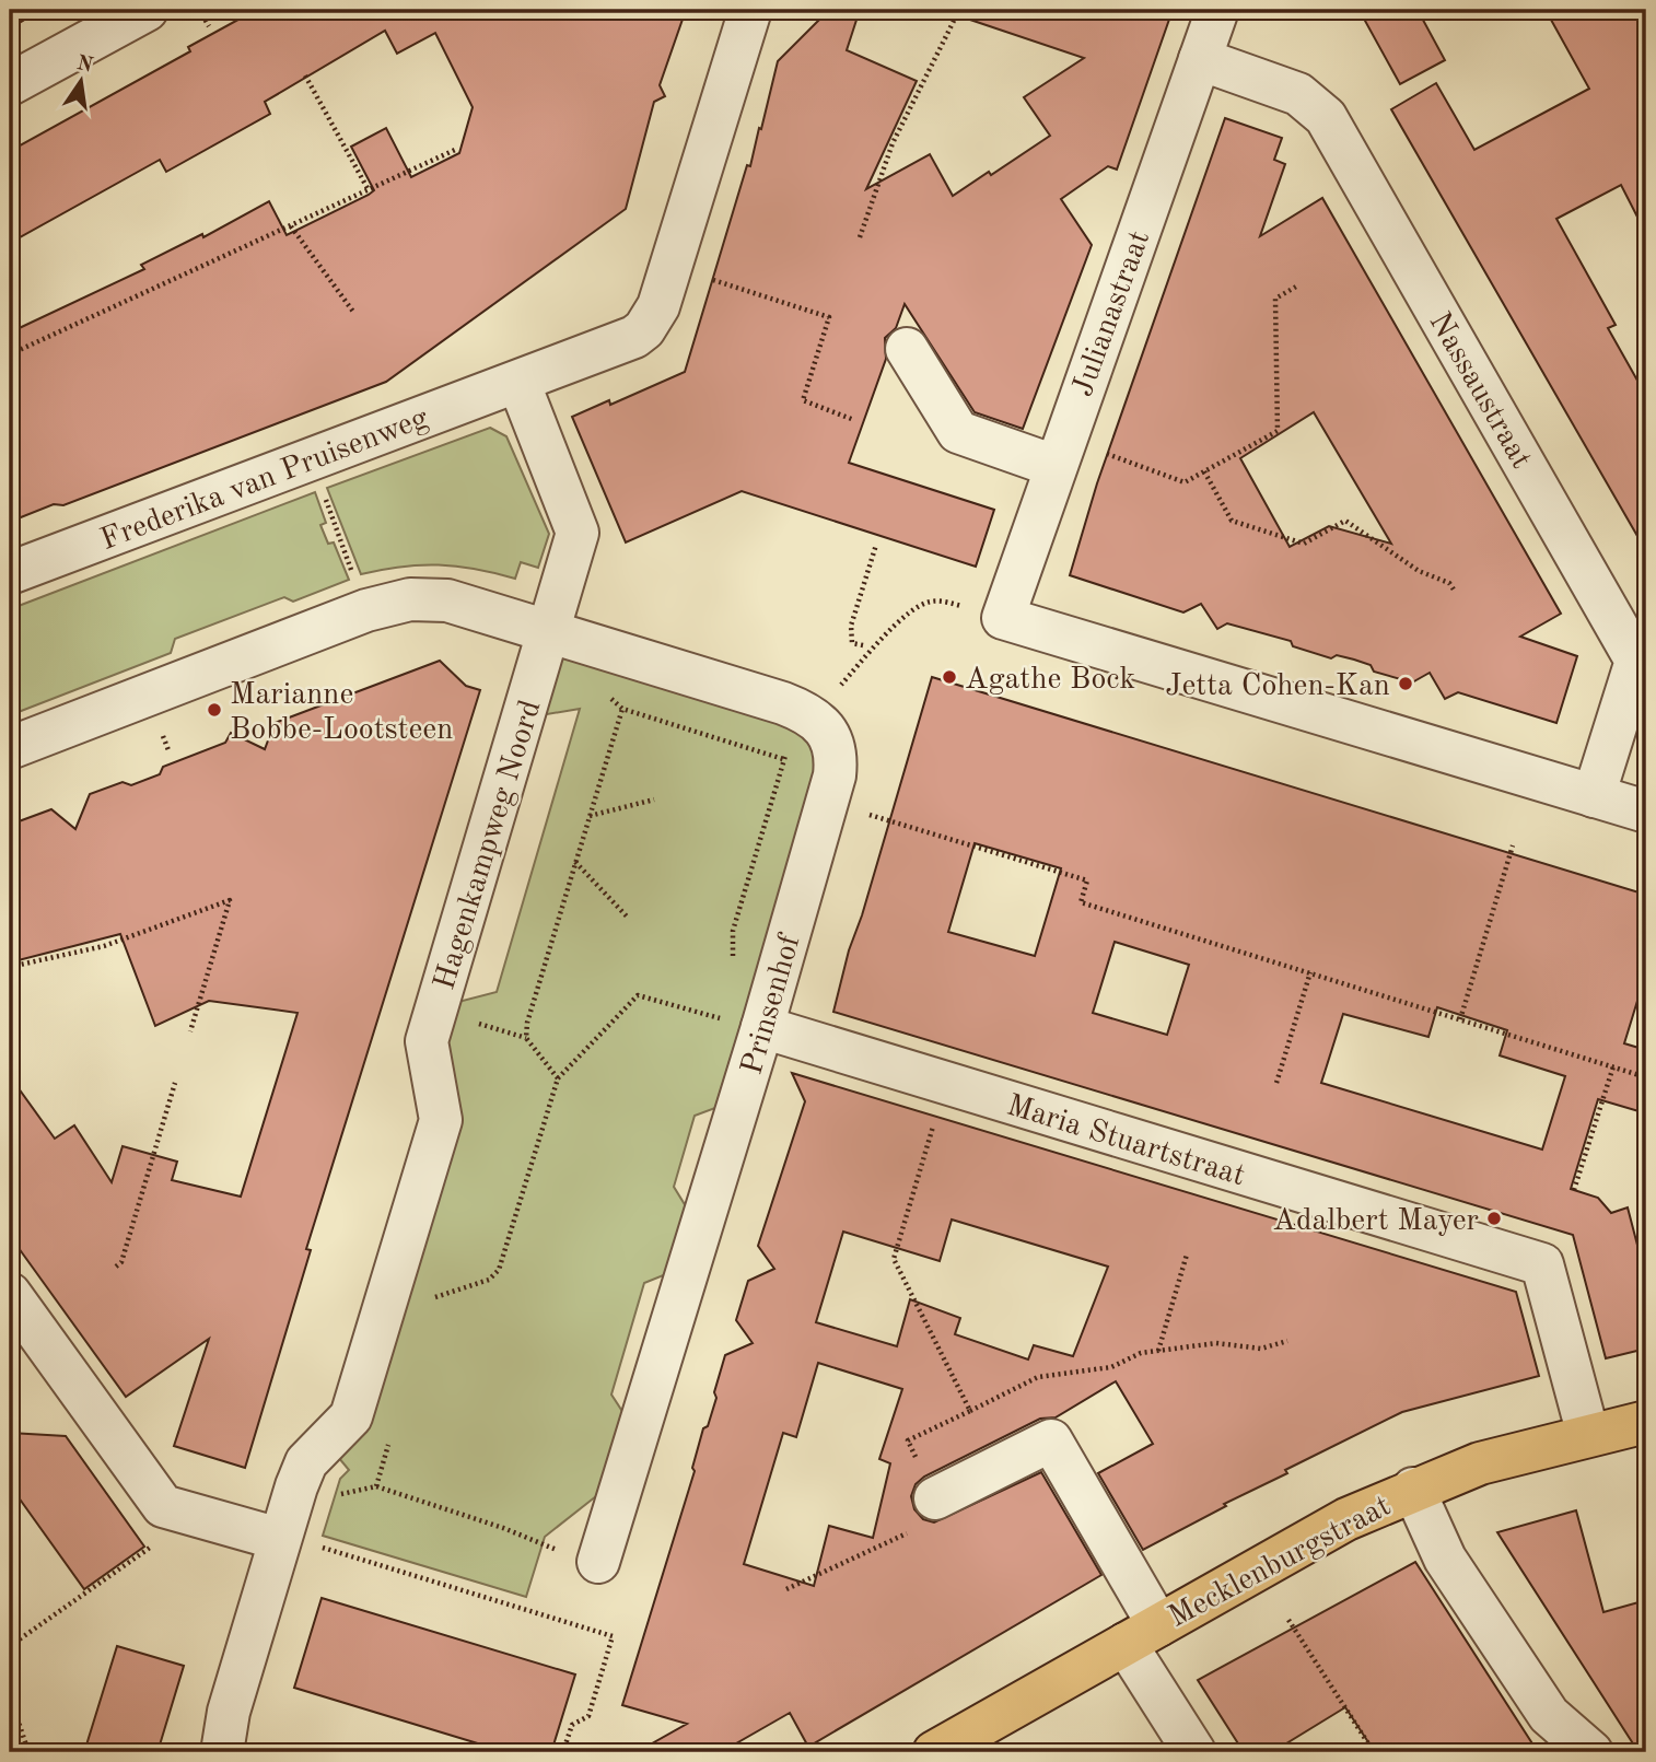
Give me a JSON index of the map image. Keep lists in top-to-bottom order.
{
  "streets": {
    "main road": ["Mecklenburgstraat"],
    "street": [
      "Julianastraat",
      "Nassaustraat",
      "Frederika van Pruisenweg",
      "Hagenkampweg Noord",
      "Prinsenhof",
      "Maria Stuartstraat"
    ]
  },
  "crossings": [
    ["Julianastraat", "Nassaustraat"],
    ["Frederika van Pruisenweg", "Hagenkampweg Noord"],
    ["Prinsenhof", "Maria Stuartstraat"],
    ["Maria Stuartstraat", "Mecklenburgstraat"]
  ],
  "places": [
    "Agathe Bock",
    "Jetta Cohen-Kan",
    "Marianne Bobbe-Lootsteen",
    "Adalbert Mayer"
  ],
  "north": "top"
}
